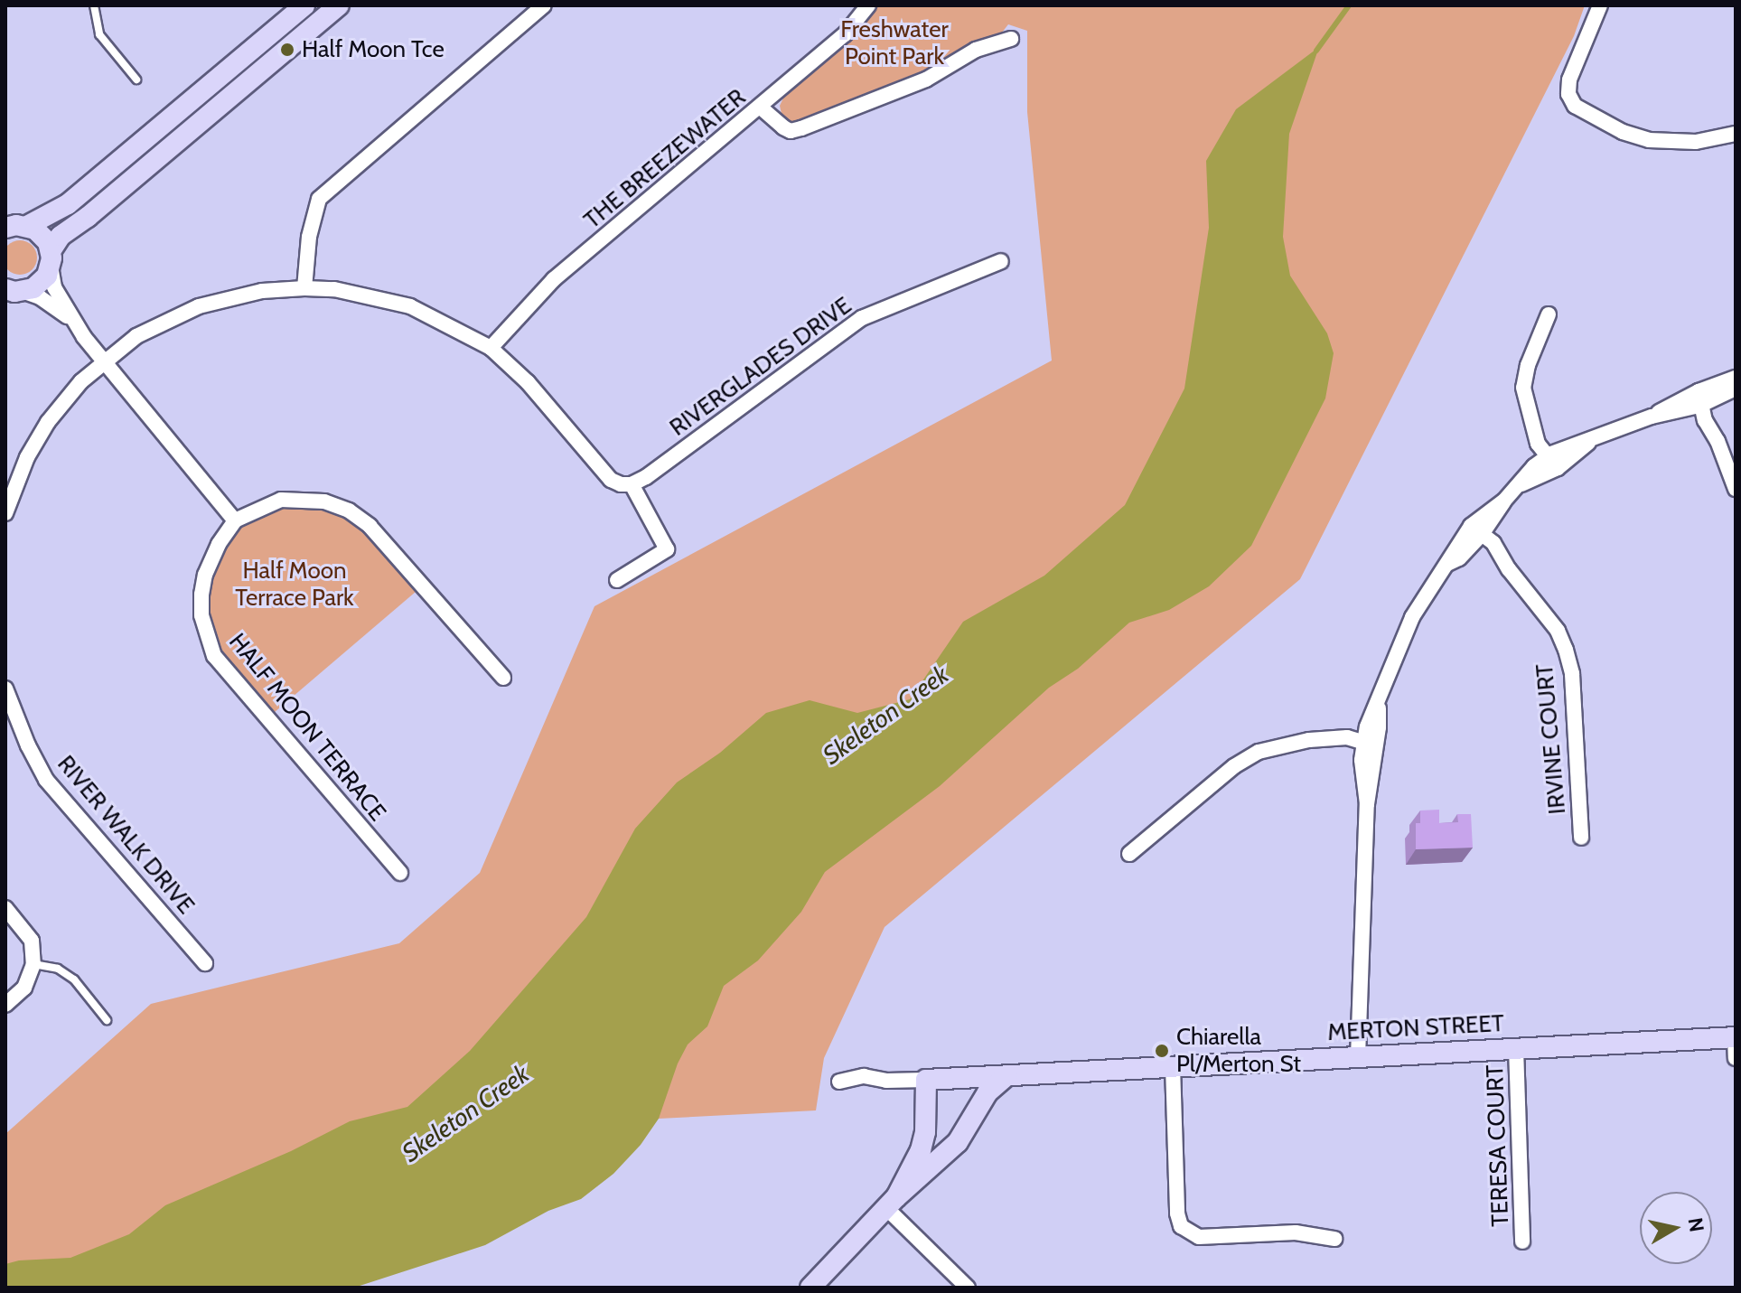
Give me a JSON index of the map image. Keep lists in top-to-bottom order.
{
  "streets": {
    "street": [
      "THE BREEZEWATER",
      "RIVERGLADES DRIVE",
      "HALF MOON TERRACE",
      "IRVINE COURT",
      "RIVER WALK DRIVE",
      "MERTON STREET",
      "TERESA COURT"
    ]
  },
  "crossings": [
    ["MERTON STREET", "TERESA COURT"]
  ],
  "water": ["Skeleton Creek"],
  "parks": ["Freshwater Point Park", "Half Moon Terrace Park"],
  "places": ["Half Moon Tce", "Chiarella Pl/Merton St"],
  "north": "right"
}
